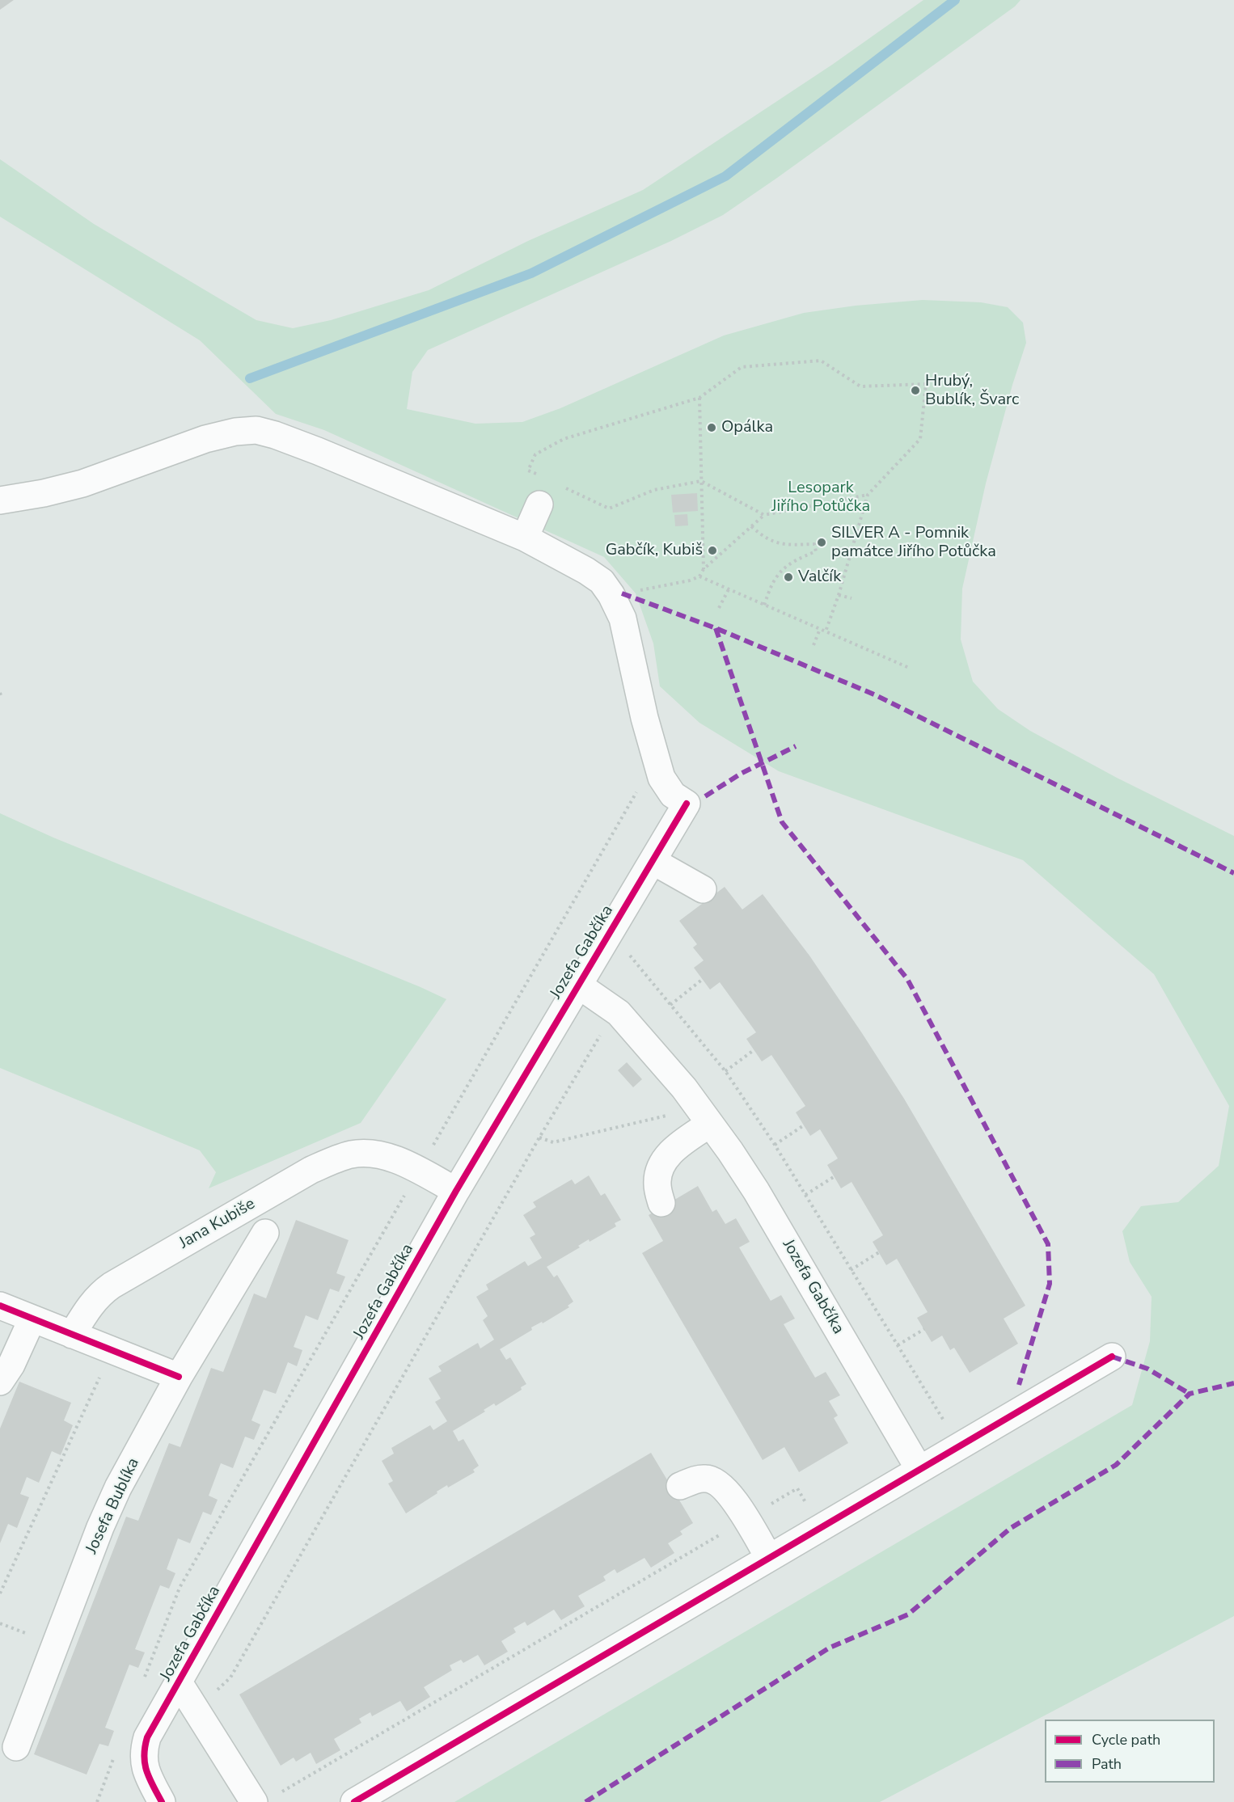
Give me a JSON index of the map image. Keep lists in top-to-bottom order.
{
  "streets": {
    "street": ["Jozefa Gabčíka", "Jana Kubiše", "Josefa Bublíka"]
  },
  "crossings": [
    ["Jozefa Gabčíka", "Jana Kubiše"]
  ],
  "parks": ["Lesopark Jiřího Potůčka"],
  "places": [
    "Hrubý, Bublík, Švarc",
    "Opálka",
    "SILVER A - Pomnik památce Jiřího Potůčka",
    "Gabčík, Kubiš",
    "Valčík"
  ],
  "legend": ["Cycle path", "Path"]
}
